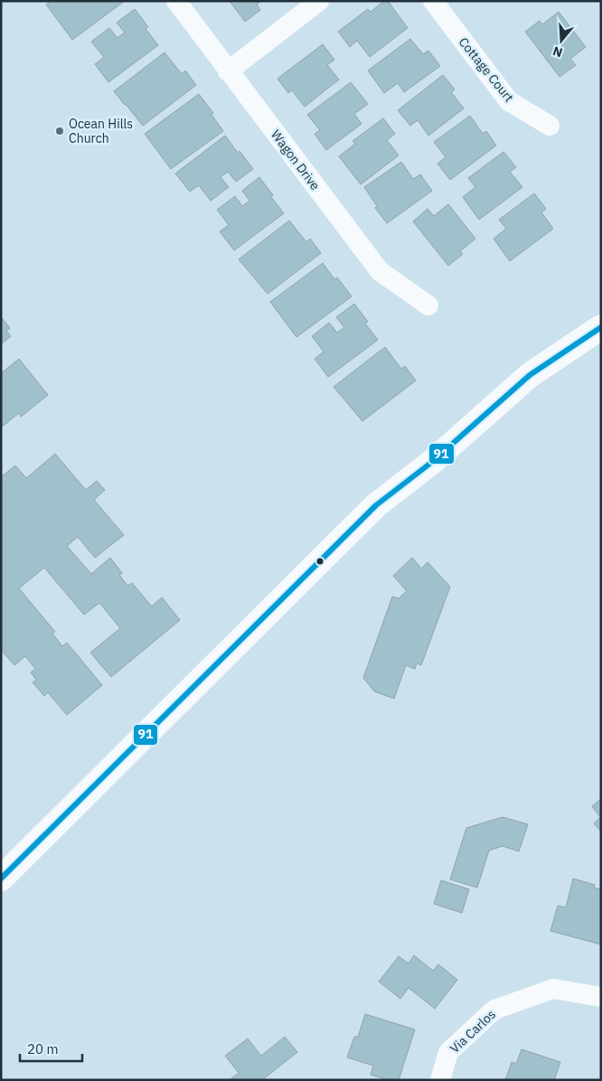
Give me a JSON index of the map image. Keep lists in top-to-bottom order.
{
  "streets": {
    "street": ["Cottage Court", "Wagon Drive", "Via Carlos"]
  },
  "places": ["Ocean Hills Church"],
  "lines": ["transit line 91"],
  "scale_bar": "20 m",
  "north": "bottom"
}
